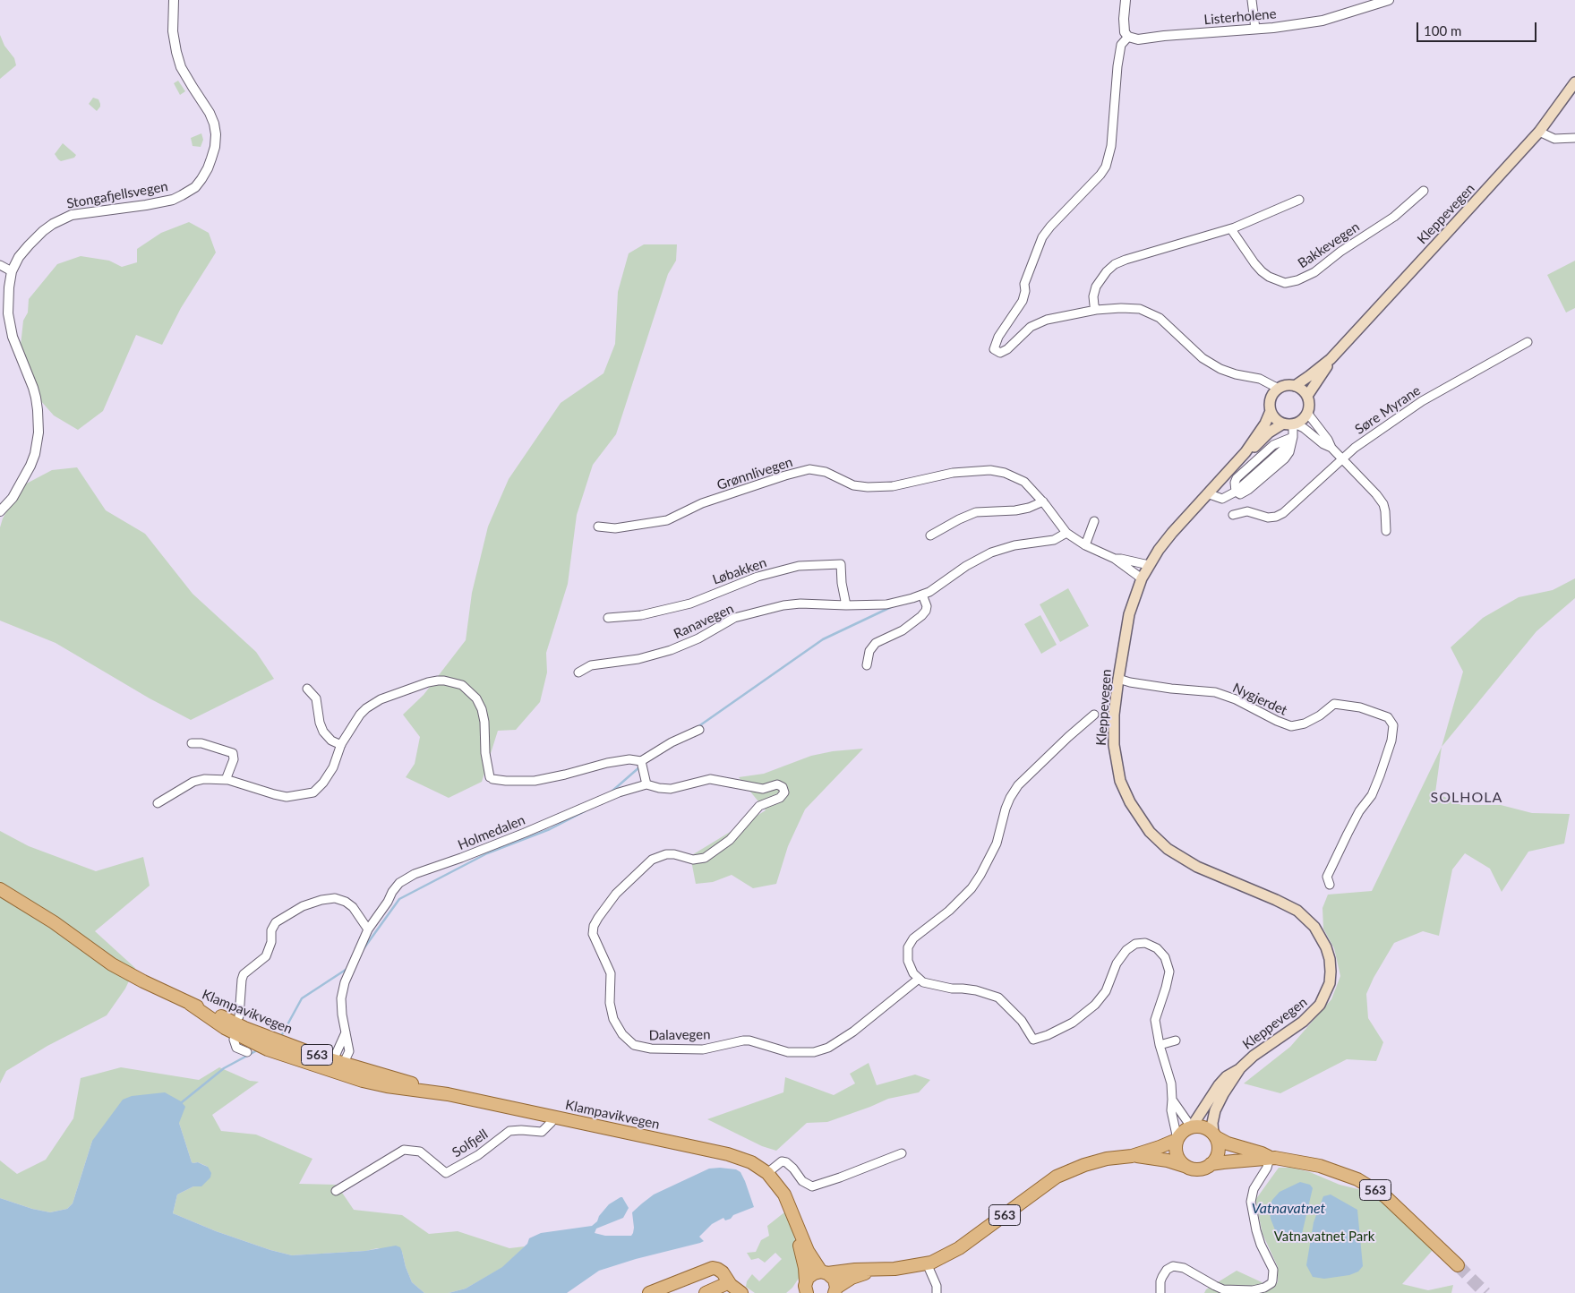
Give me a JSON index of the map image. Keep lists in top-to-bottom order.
{
  "streets": {
    "main road": ["Kleppevegen", "Klampavikvegen", "563"],
    "street": [
      "Listerholene",
      "Stongafjellsvegen",
      "Bakkevegen",
      "Søre Myrane",
      "Grønnlivegen",
      "Løbakken",
      "Ranavegen",
      "Nygjerdet",
      "Holmedalen",
      "Dalavegen",
      "Solfjell"
    ]
  },
  "crossings": [
    ["Kleppevegen", "Grønnlivegen"],
    ["Kleppevegen", "Nygjerdet"],
    ["Kleppevegen", "563"],
    ["Grønnlivegen", "Ranavegen"],
    ["Løbakken", "Ranavegen"],
    ["Holmedalen", "Klampavikvegen"],
    ["Holmedalen", "Dalavegen"],
    ["Klampavikvegen", "563"]
  ],
  "districts": ["SOLHOLA"],
  "water": ["Vatnavatnet"],
  "parks": ["Vatnavatnet Park"],
  "scale_bar": "100 m"
}
